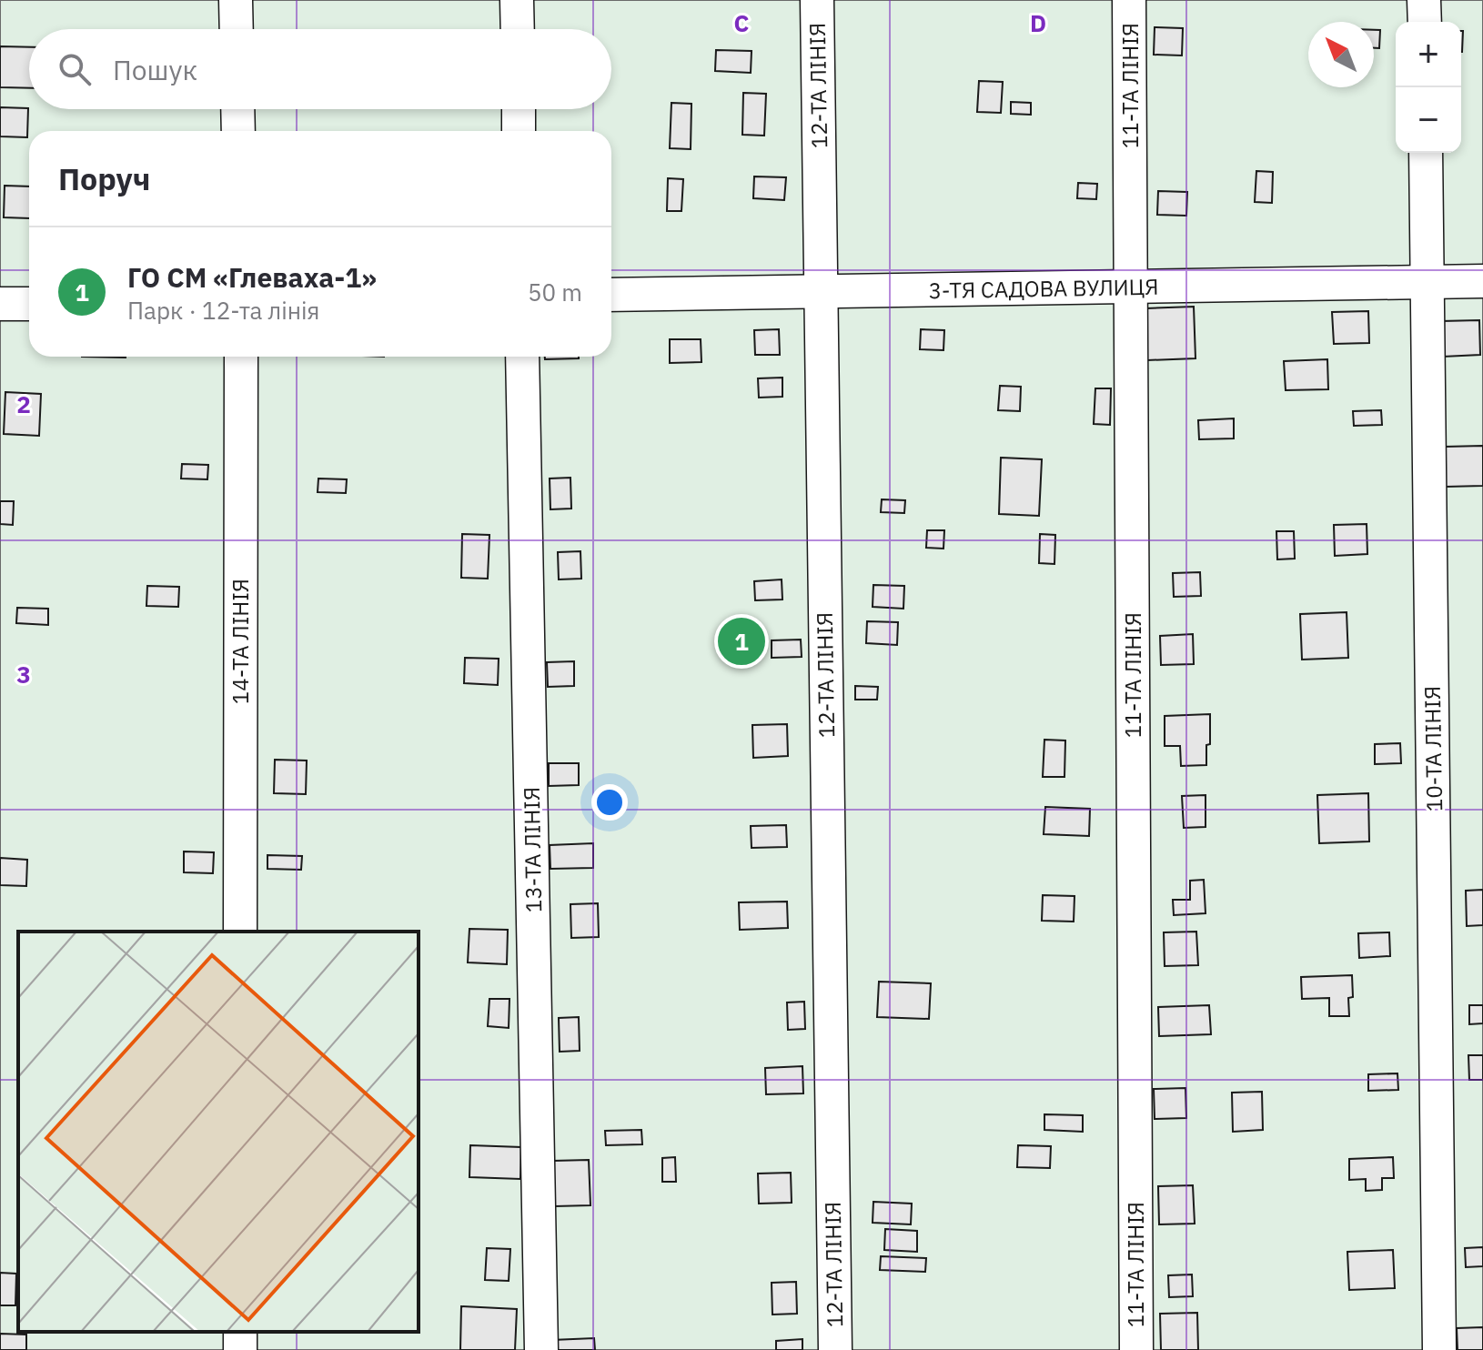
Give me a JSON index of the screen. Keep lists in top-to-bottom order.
{
  "streets": {
    "street": [
      "12-ТА ЛІНІЯ",
      "11-ТА ЛІНІЯ",
      "3-ТЯ САДОВА ВУЛИЦЯ",
      "14-ТА ЛІНІЯ",
      "10-ТА ЛІНІЯ",
      "13-ТА ЛІНІЯ"
    ]
  },
  "crossings": [
    ["12-ТА ЛІНІЯ", "3-ТЯ САДОВА ВУЛИЦЯ"],
    ["11-ТА ЛІНІЯ", "3-ТЯ САДОВА ВУЛИЦЯ"],
    ["3-ТЯ САДОВА ВУЛИЦЯ", "10-ТА ЛІНІЯ"]
  ],
  "north": "top left",
  "page": {
    "map_buttons": ["+", "−"],
    "search": "Пошук",
    "heading": "Поруч",
    "list": [
      {
        "mark": "1",
        "name": "ГО СМ «Глеваха-1»",
        "note": "Парк · 12-та лінія",
        "value": "50 m"
      }
    ],
    "pins": "1"
  },
  "grid": {
    "columns": ["C", "D"],
    "rows": ["2", "3"]
  }
}
